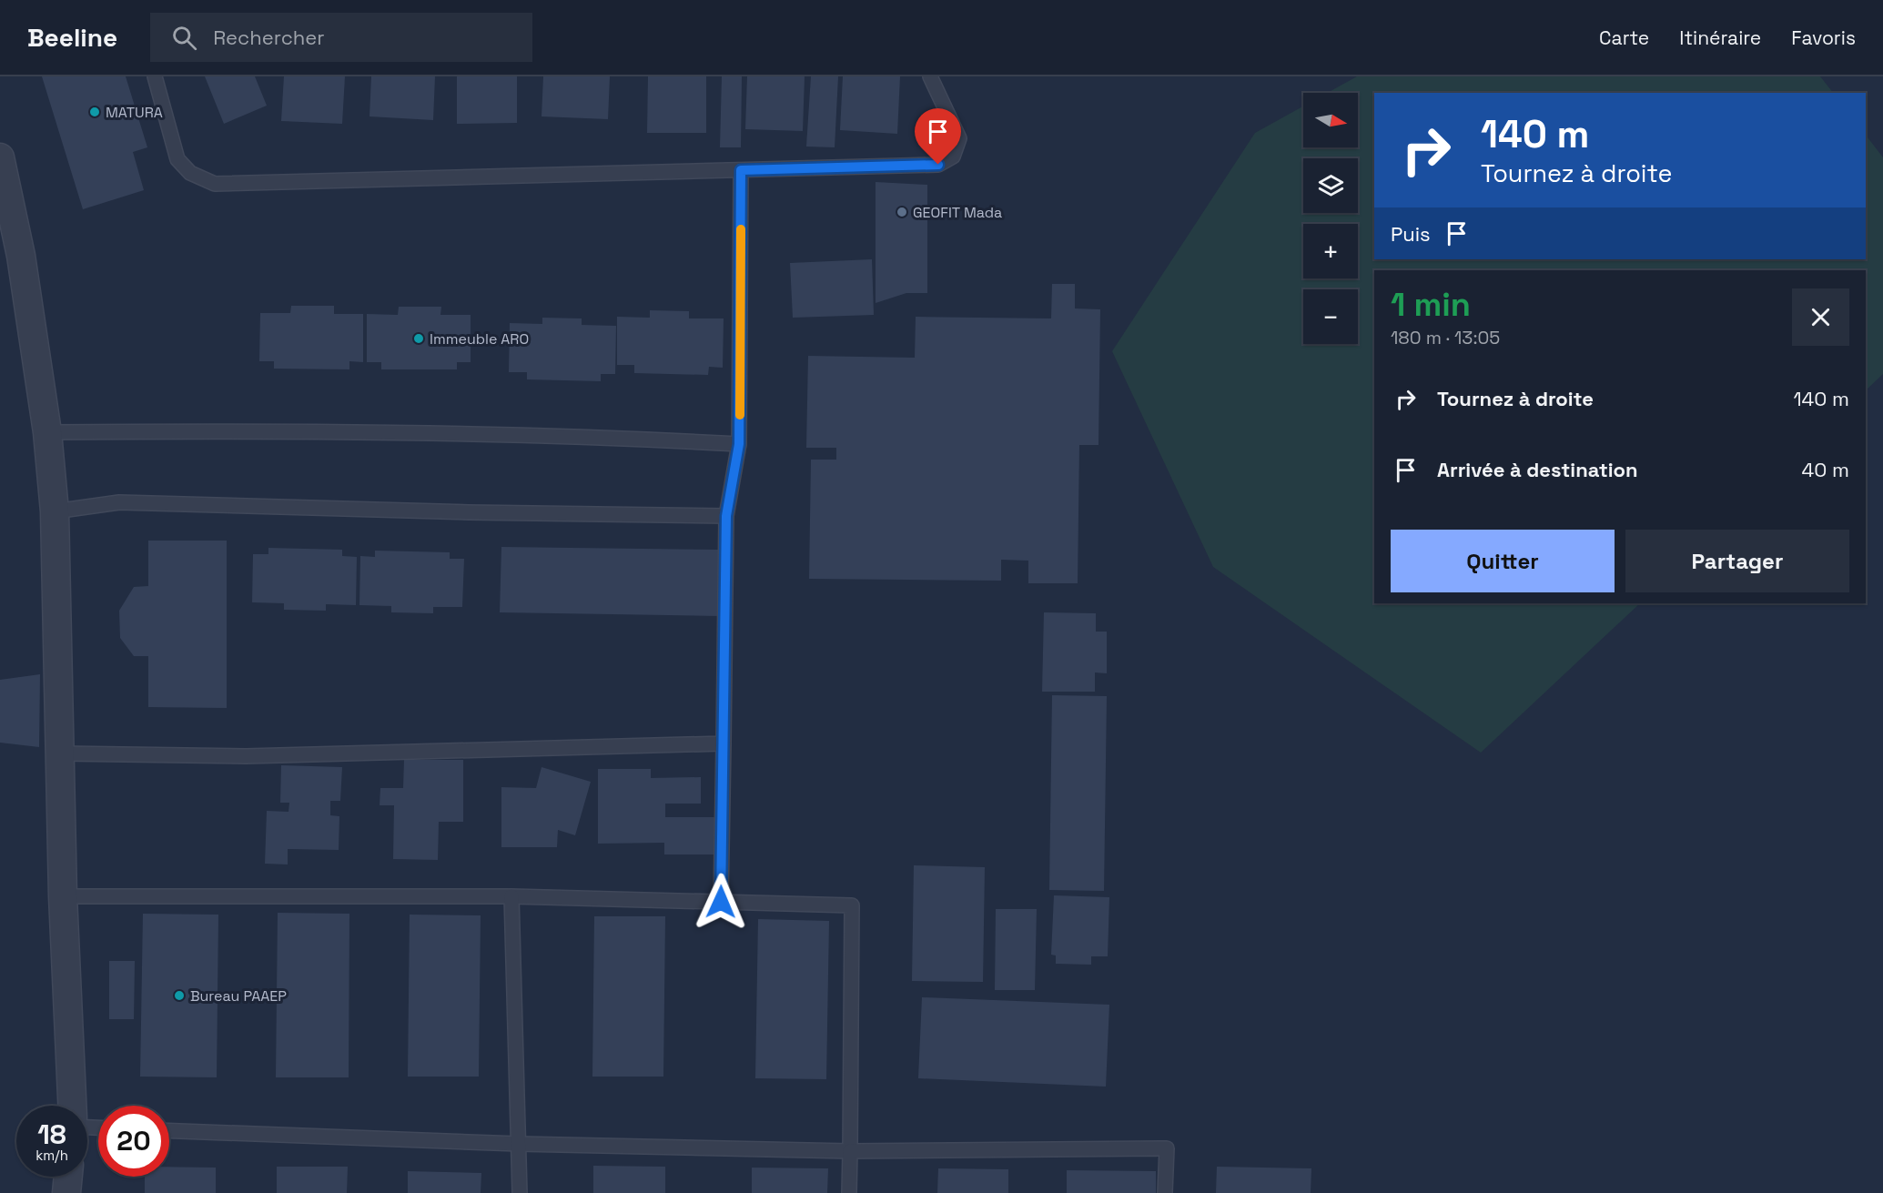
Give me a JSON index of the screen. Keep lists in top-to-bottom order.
{
  "places": [
    "MATURA",
    "GEOFIT Mada",
    "Immeuble ARO",
    "Bureau PAAEP"
  ],
  "north": "right",
  "page": {
    "header": "Beeline",
    "search": "Rechercher",
    "nav": ["Carte", "Itinéraire", "Favoris"],
    "map_buttons": ["+", "−"],
    "turn": ["140 m", "Tournez à droite"],
    "then": "Puis",
    "heading": ["1 min", "180 m · 13:05"],
    "list": [
      {
        "name": "Tournez à droite",
        "value": "140 m"
      },
      {
        "name": "Arrivée à destination",
        "value": "40 m"
      }
    ],
    "buttons": ["Quitter", "Partager"],
    "speed": "18 km/h",
    "limit": "20"
  }
}
